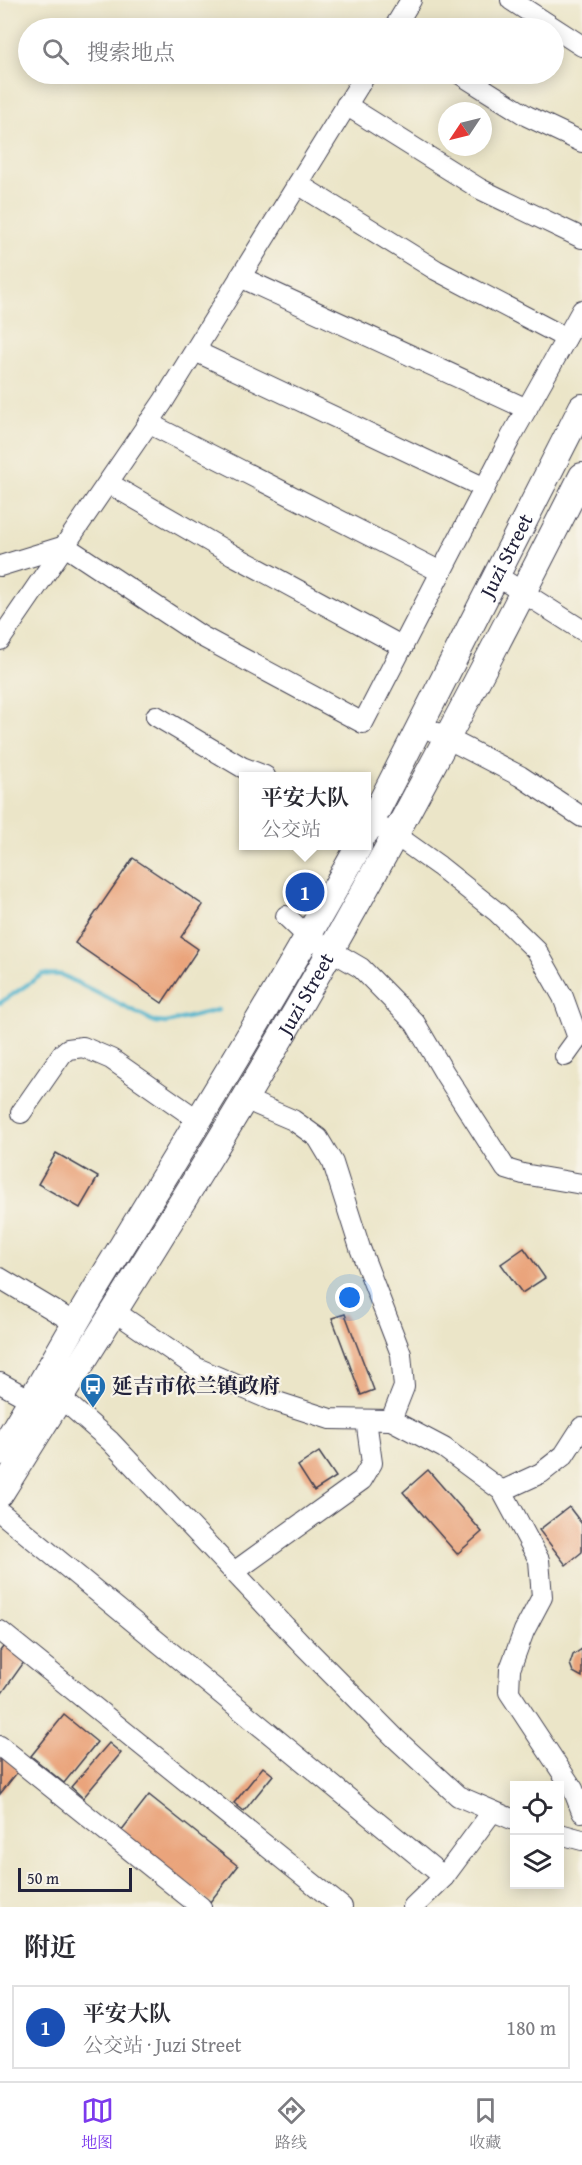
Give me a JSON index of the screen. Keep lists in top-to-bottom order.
{
  "streets": {
    "main road": ["Juzi Street"]
  },
  "places": {
    "bus stop": ["延吉市依兰镇政府"]
  },
  "scale_bar": "50 m",
  "north": "bottom left",
  "page": {
    "search": "搜索地点",
    "popup": ["平安大队", "公交站"],
    "pins": "1",
    "scale": "50 m",
    "heading": "附近",
    "list": [
      {
        "mark": "1",
        "name": "平安大队",
        "note": "公交站 · Juzi Street",
        "value": "180 m"
      }
    ],
    "nav": ["地图", "路线", "收藏"]
  }
}
